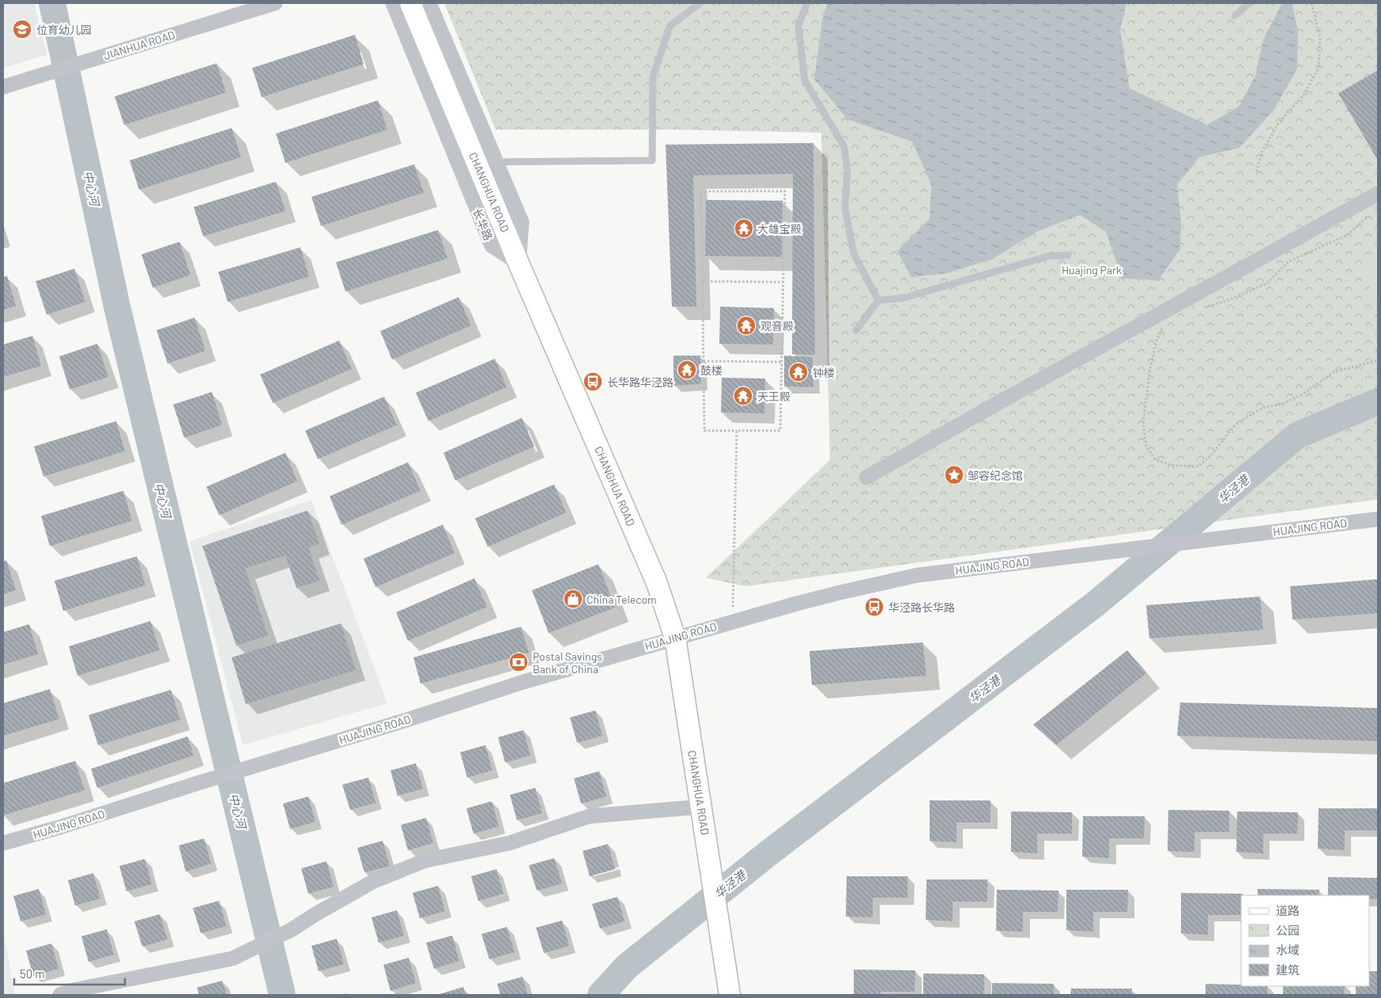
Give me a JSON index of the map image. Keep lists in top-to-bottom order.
{
  "streets": {
    "street": [
      "JIANHUA ROAD",
      "CHANGHUA ROAD",
      "长华路",
      "HUAJING ROAD"
    ]
  },
  "crossings": [
    ["CHANGHUA ROAD", "长华路"],
    ["CHANGHUA ROAD", "HUAJING ROAD"]
  ],
  "water": ["中心河", "华泾港"],
  "parks": ["Huajing Park"],
  "places": {
    "school or university": ["位育幼儿园"],
    "temple": [
      "大雄宝殿",
      "观音殿",
      "鼓楼",
      "钟楼",
      "天王殿"
    ],
    "bus stop": ["长华路华泾路", "华泾路长华路"],
    "place": ["邹容纪念馆"],
    "shop": ["China Telecom"],
    "bank": ["Postal Savings Bank of China"]
  },
  "legend": [
    "道路",
    "公园",
    "水域",
    "建筑"
  ],
  "scale_bar": "50 m"
}
